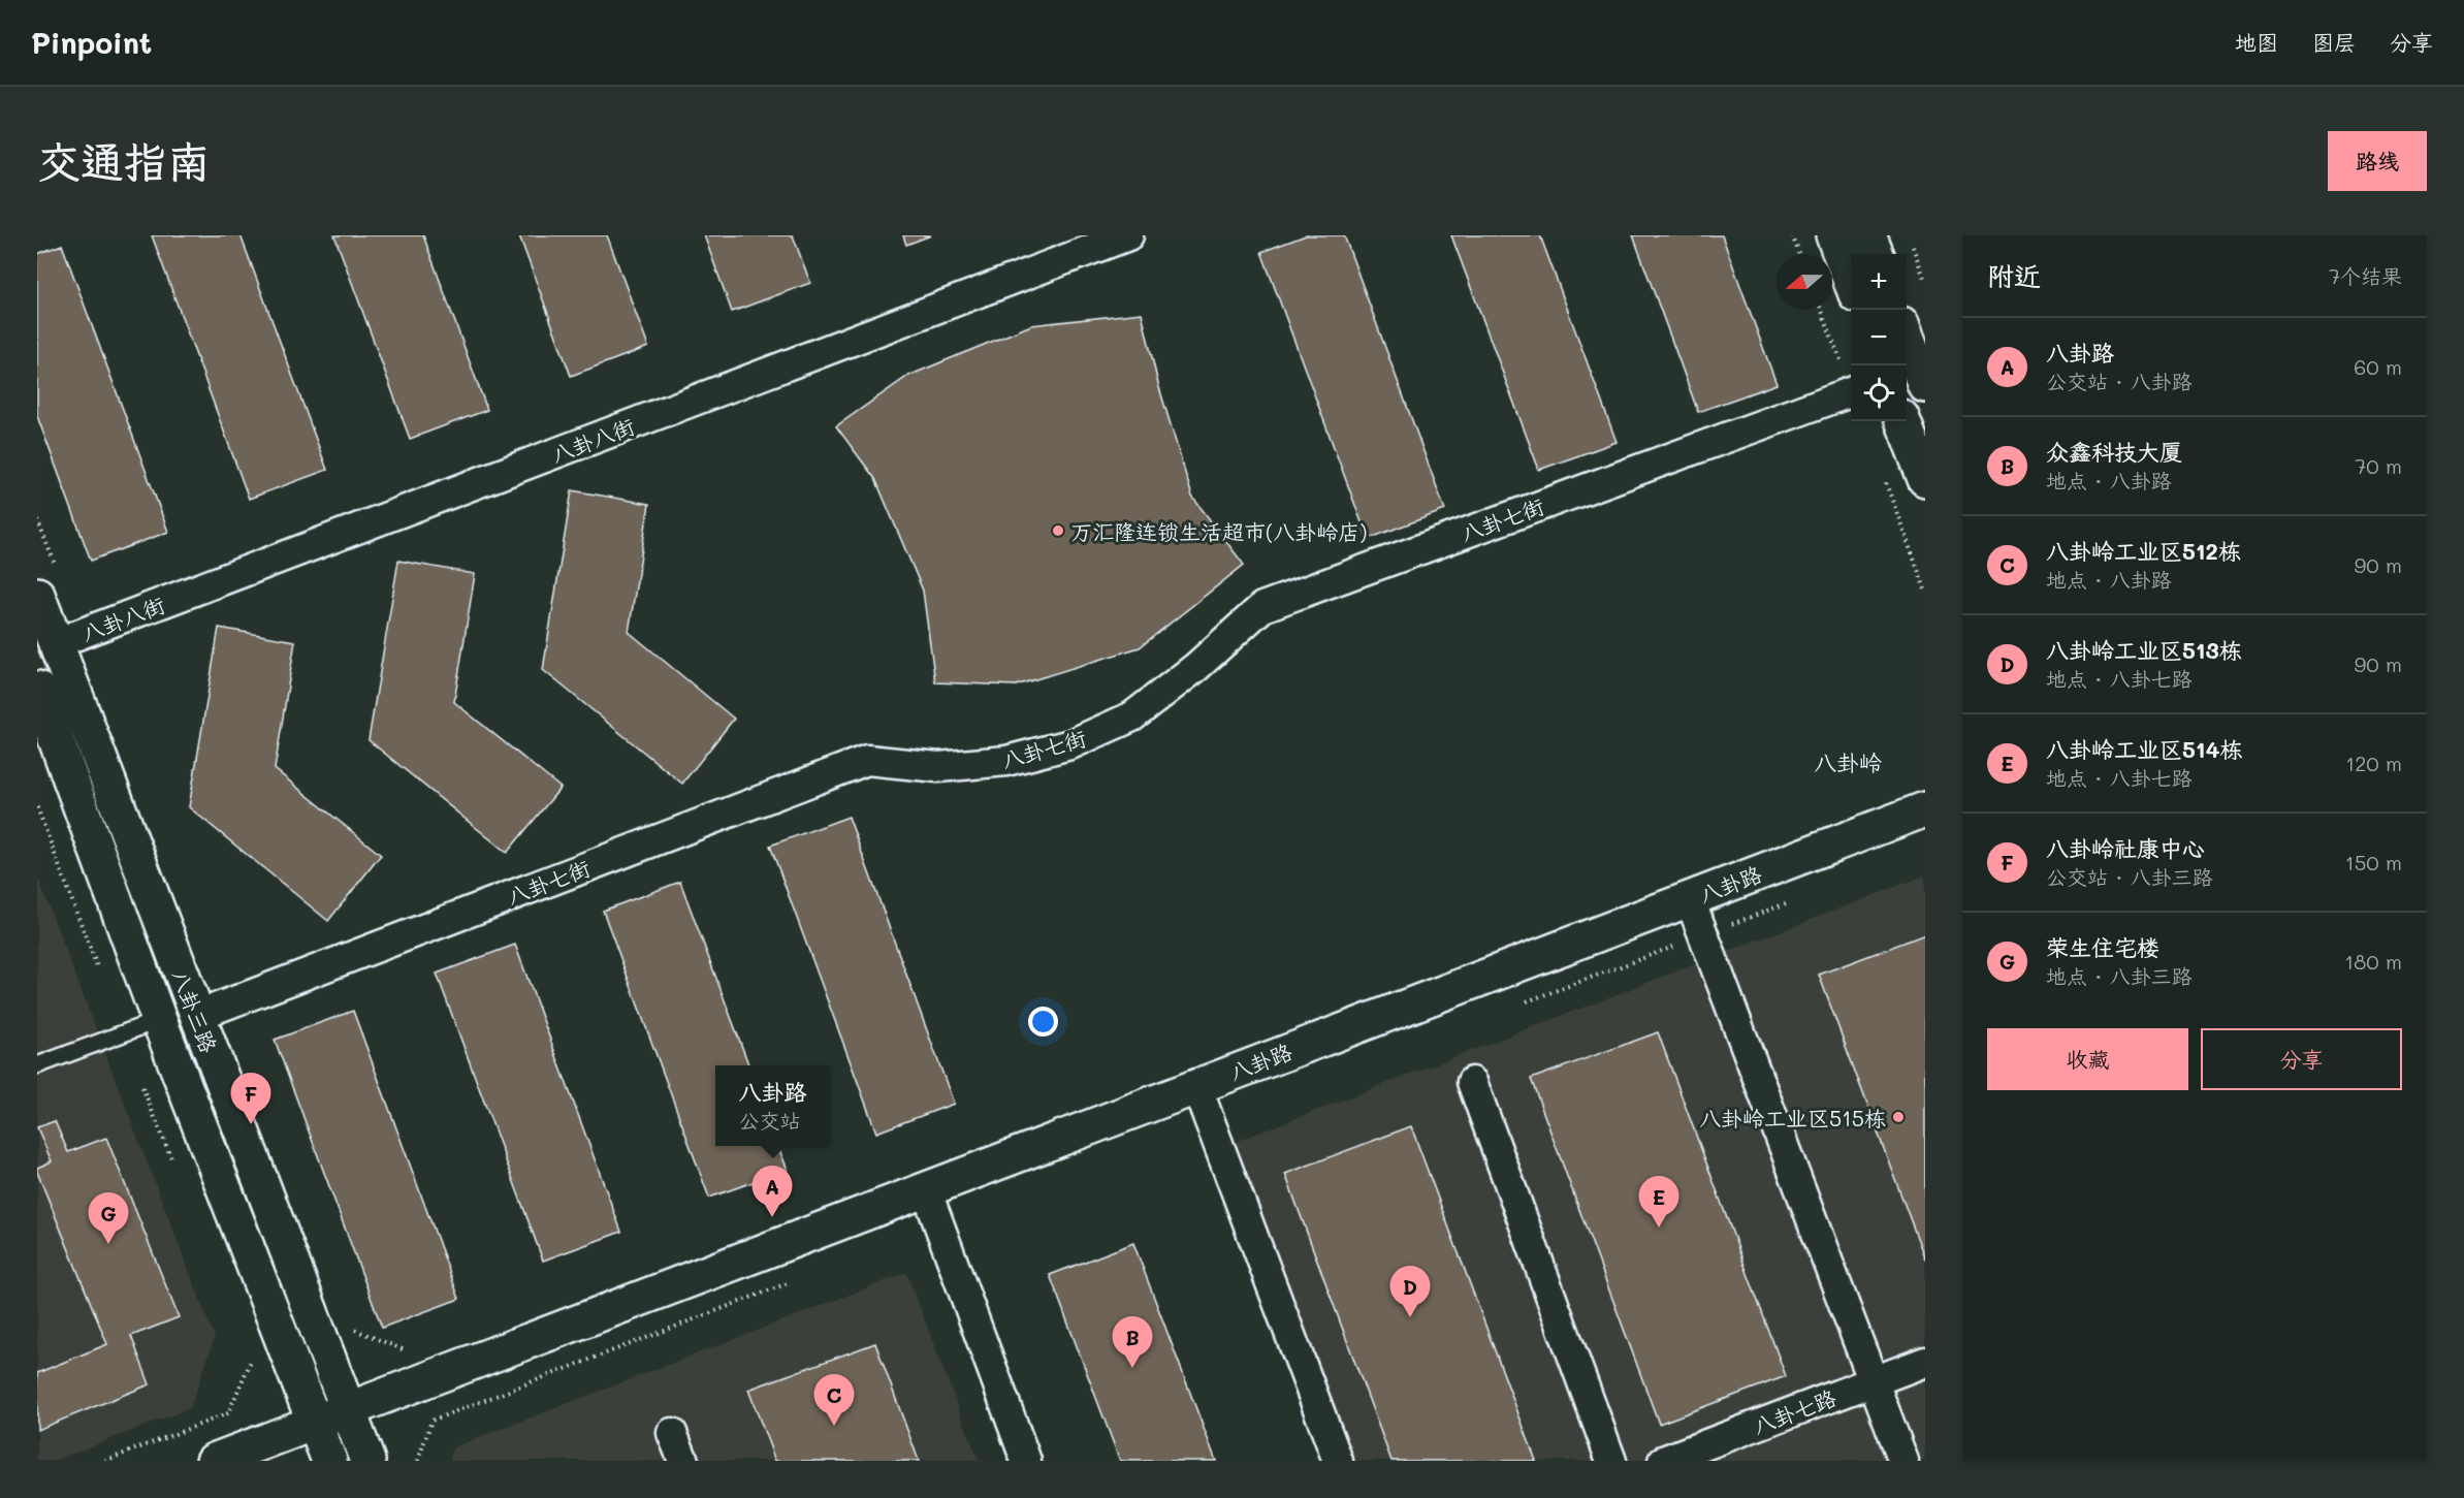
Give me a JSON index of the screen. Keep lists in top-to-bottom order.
{
  "streets": {
    "street": [
      "八卦八街",
      "八卦七街",
      "八卦路",
      "八卦三路",
      "八卦七路"
    ]
  },
  "crossings": [
    ["八卦八街", "八卦三路"],
    ["八卦七街", "八卦三路"],
    ["八卦路", "八卦三路"]
  ],
  "districts": ["八卦岭"],
  "places": ["万汇隆连锁生活超市(八卦岭店)", "八卦岭工业区515栋"],
  "north": "left",
  "page": {
    "header": "Pinpoint",
    "nav": ["地图", "图层", "分享"],
    "buttons": [
      "路线",
      ["收藏", "分享"]
    ],
    "title": "交通指南",
    "heading": ["附近", "7个结果"],
    "map_buttons": ["+", "−"],
    "list": [
      {
        "mark": "A",
        "name": "八卦路",
        "note": "公交站 · 八卦路",
        "value": "60 m"
      },
      {
        "mark": "B",
        "name": "众鑫科技大厦",
        "note": "地点 · 八卦路",
        "value": "70 m"
      },
      {
        "mark": "C",
        "name": "八卦岭工业区512栋",
        "note": "地点 · 八卦路",
        "value": "90 m"
      },
      {
        "mark": "D",
        "name": "八卦岭工业区513栋",
        "note": "地点 · 八卦七路",
        "value": "90 m"
      },
      {
        "mark": "E",
        "name": "八卦岭工业区514栋",
        "note": "地点 · 八卦七路",
        "value": "120 m"
      },
      {
        "mark": "F",
        "name": "八卦岭社康中心",
        "note": "公交站 · 八卦三路",
        "value": "150 m"
      },
      {
        "mark": "G",
        "name": "荣生住宅楼",
        "note": "地点 · 八卦三路",
        "value": "180 m"
      }
    ],
    "popup": ["八卦路", "公交站"],
    "pins": [
      "F",
      "A",
      "E",
      "G",
      "D",
      "B",
      "C"
    ]
  }
}
